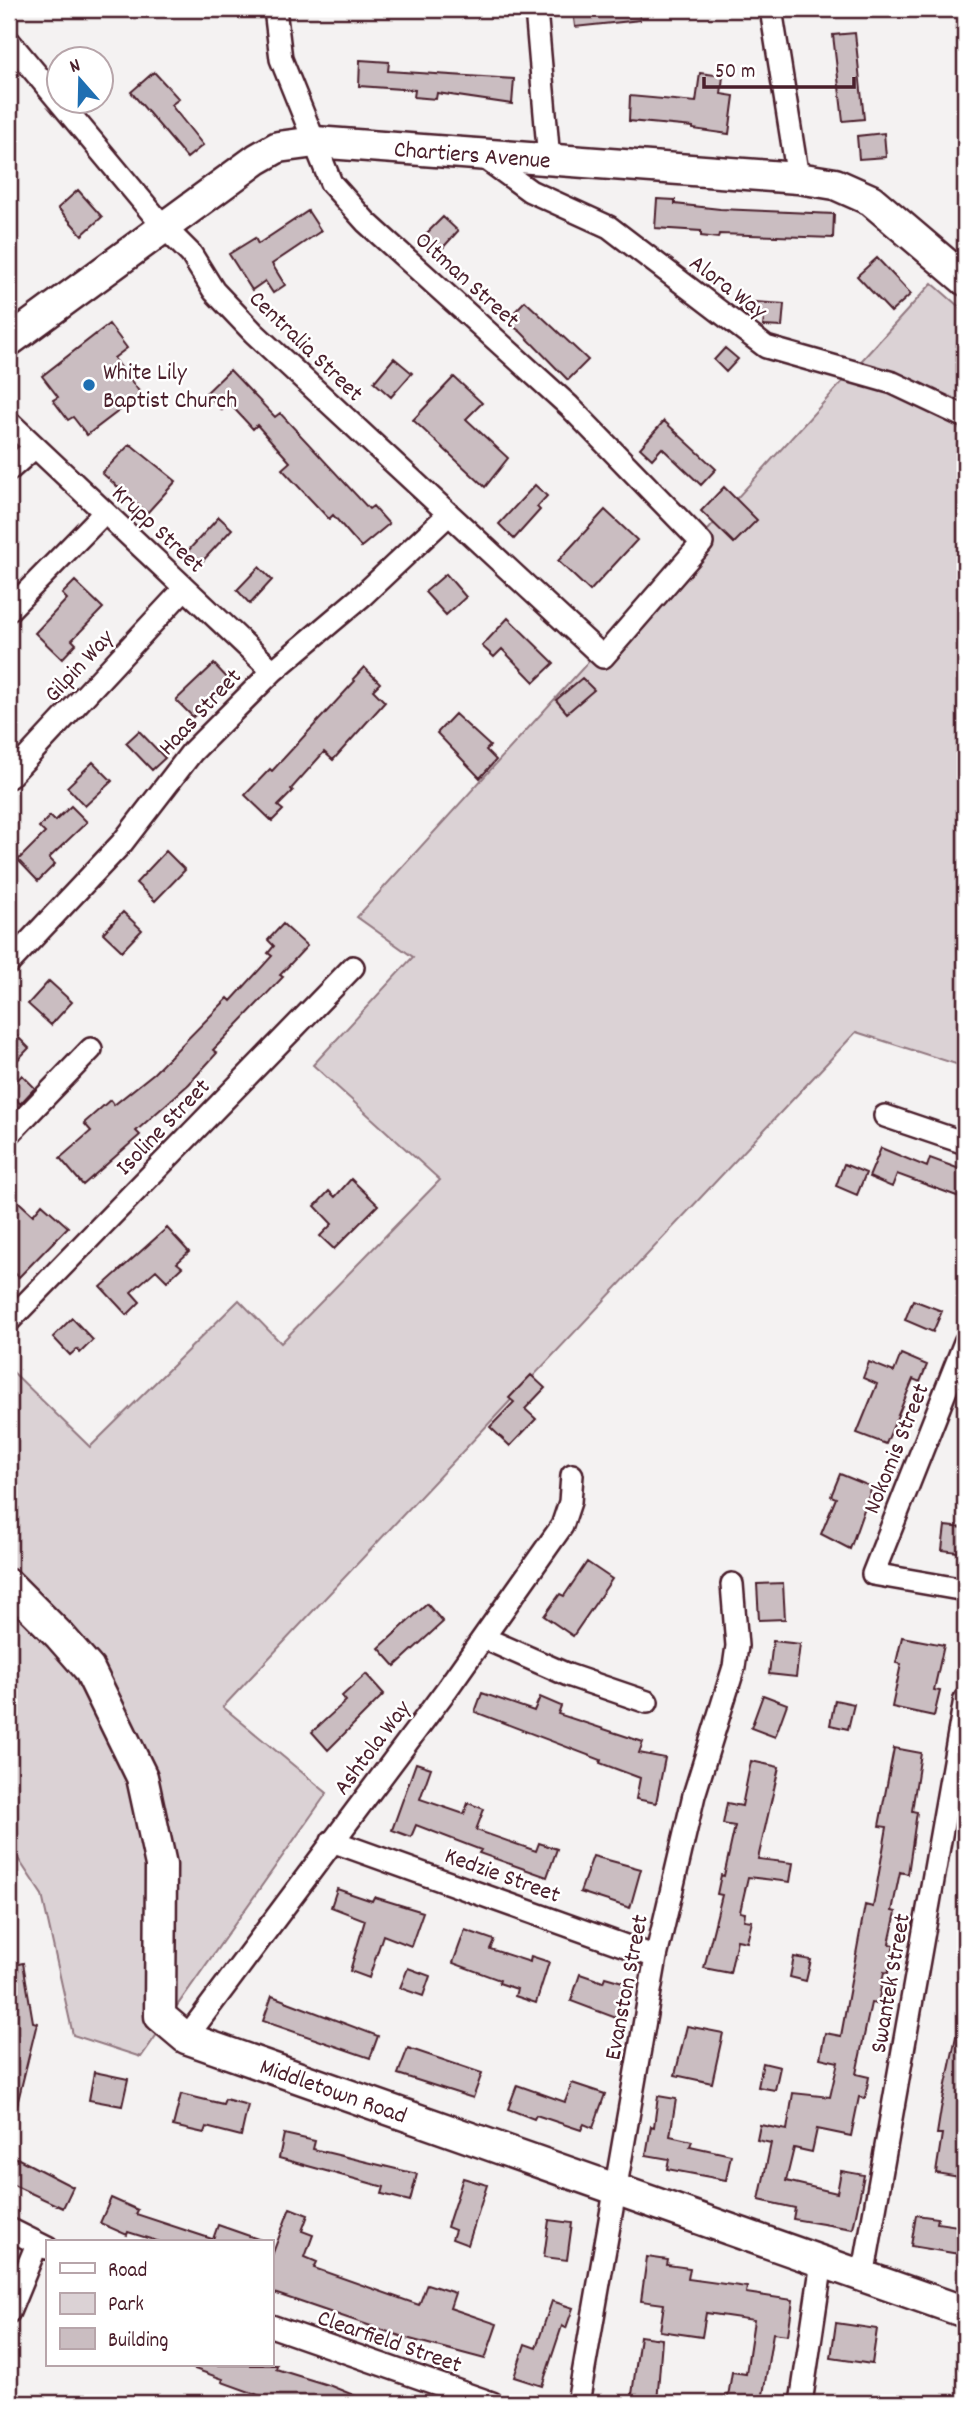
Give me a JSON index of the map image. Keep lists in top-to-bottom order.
{
  "streets": {
    "street": [
      "Chartiers Avenue",
      "Oltman Street",
      "Alora Way",
      "Centralia Street",
      "Krupp Street",
      "Gilpin Way",
      "Haas Street",
      "Isoline Street",
      "Nokomis Street",
      "Ashtola Way",
      "Kedzie Street",
      "Swantek Street",
      "Evanston Street",
      "Middletown Road",
      "Clearfield Street"
    ]
  },
  "crossings": [
    ["Chartiers Avenue", "Oltman Street"],
    ["Chartiers Avenue", "Alora Way"],
    ["Chartiers Avenue", "Centralia Street"],
    ["Oltman Street", "Centralia Street"],
    ["Centralia Street", "Haas Street"],
    ["Krupp Street", "Gilpin Way"],
    ["Krupp Street", "Haas Street"],
    ["Ashtola Way", "Kedzie Street"],
    ["Ashtola Way", "Middletown Road"],
    ["Kedzie Street", "Evanston Street"],
    ["Swantek Street", "Middletown Road"],
    ["Evanston Street", "Middletown Road"]
  ],
  "places": ["White Lily Baptist Church"],
  "legend": ["Road", "Park", "Building"],
  "scale_bar": "50 m",
  "north": "top"
}
